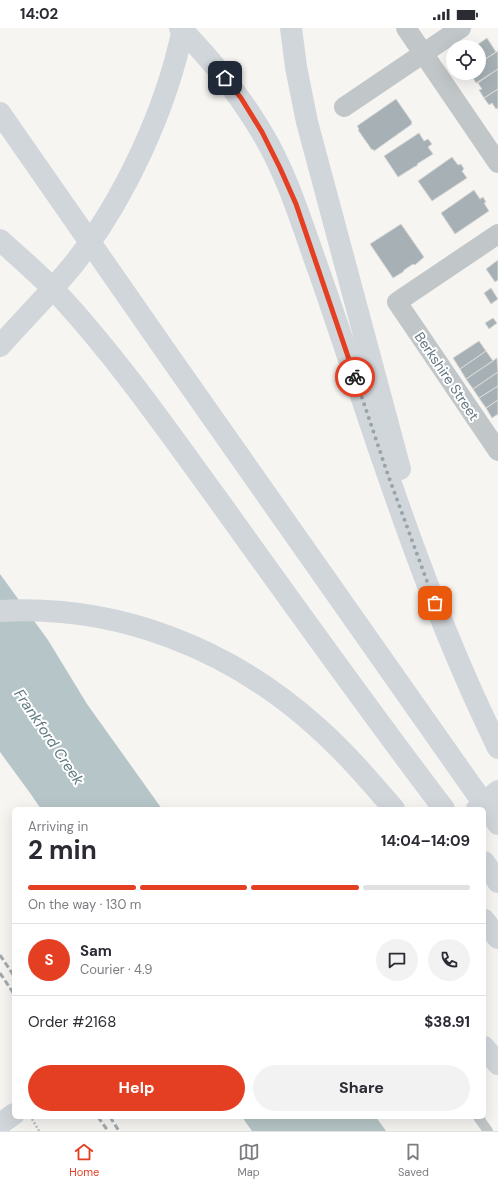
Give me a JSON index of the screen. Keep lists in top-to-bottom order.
{
  "streets": {
    "street": ["Berkshire Street"]
  },
  "water": ["Frankford Creek"],
  "page": {
    "status": "14:02",
    "heading": ["2 min", "Arriving in", "14:04–14:09"],
    "panel": [
      "Sam",
      "Courier · 4.9",
      "Order #2168",
      "$38.91"
    ],
    "bar": "On the way · 130 m",
    "round": "S",
    "buttons": ["Help", "Share"],
    "tabs": ["Home", "Map", "Saved"]
  }
}
